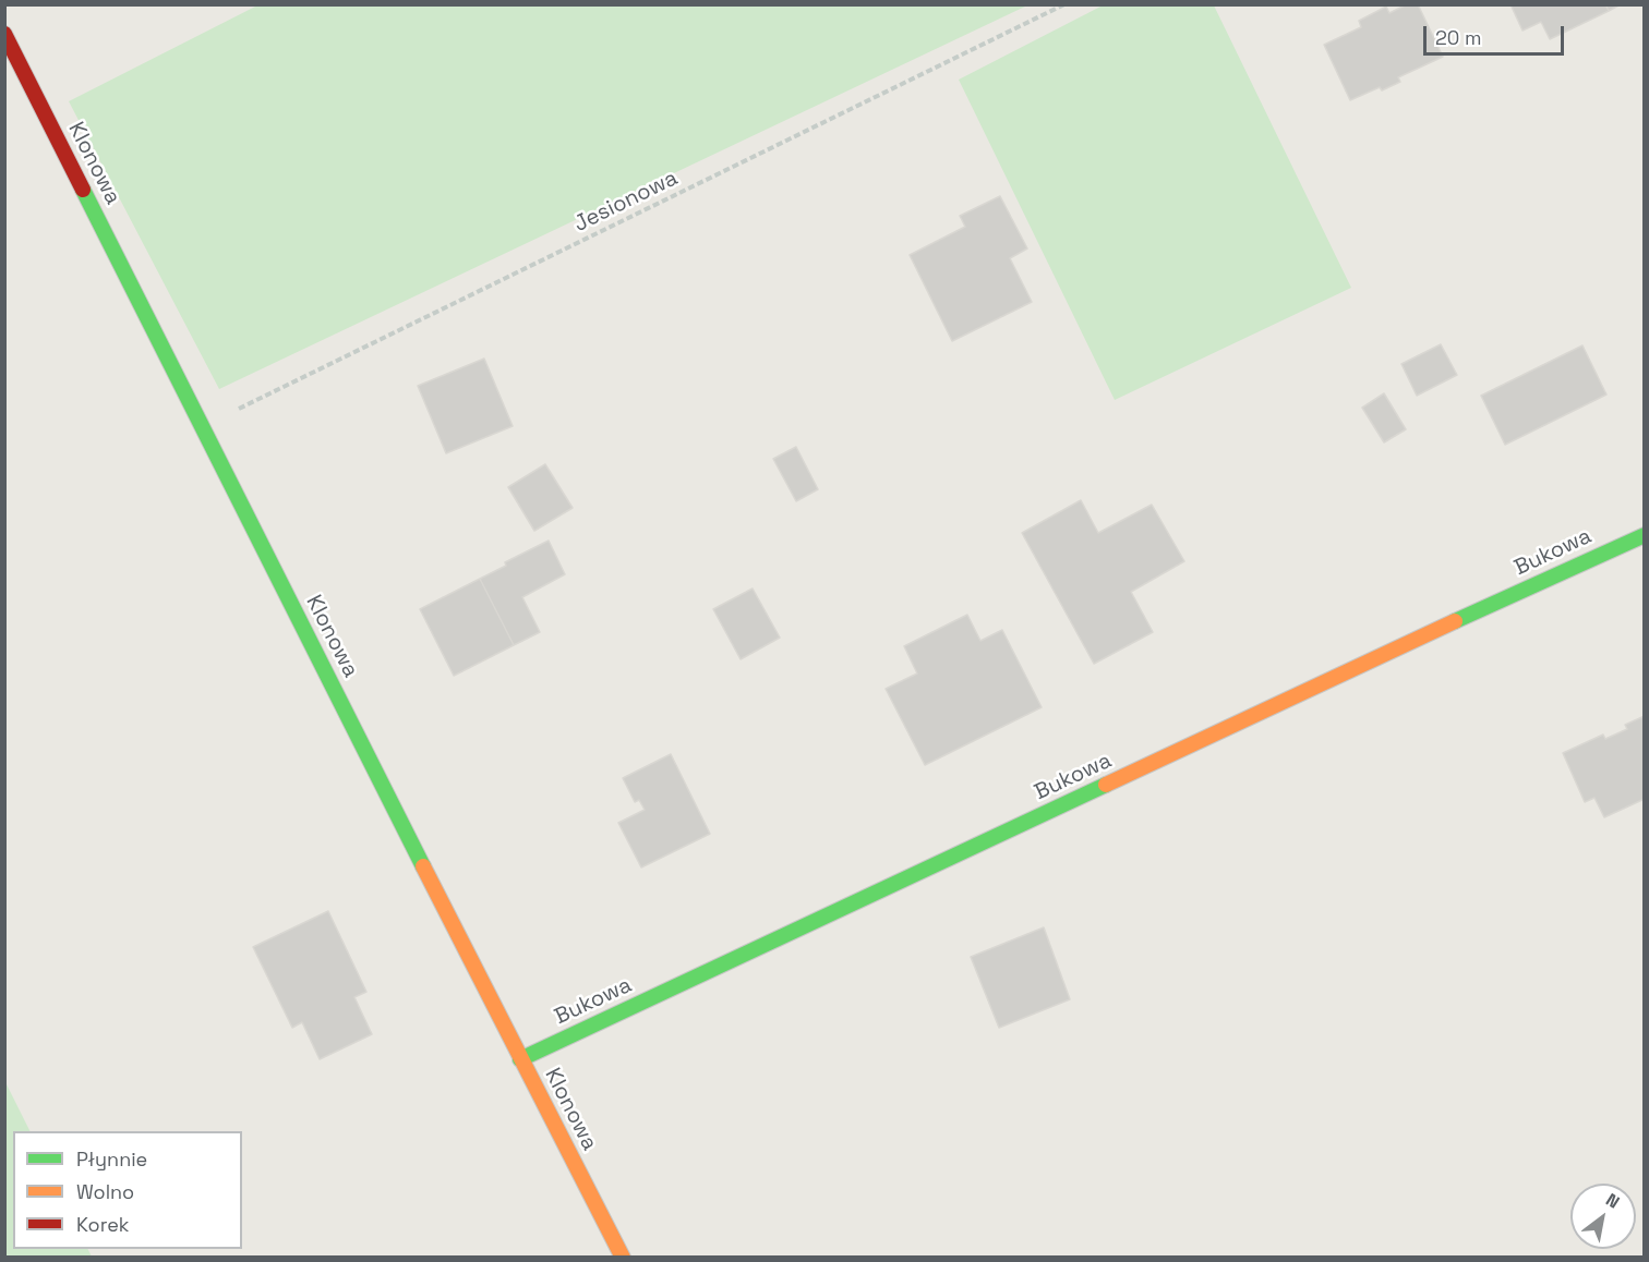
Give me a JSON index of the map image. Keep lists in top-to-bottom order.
{
  "streets": {
    "street": ["Klonowa", "Bukowa"],
    "path": ["Jesionowa"]
  },
  "crossings": [
    ["Klonowa", "Jesionowa"],
    ["Klonowa", "Bukowa"]
  ],
  "legend": ["Płynnie", "Wolno", "Korek"],
  "scale_bar": "20 m",
  "north": "top right"
}
